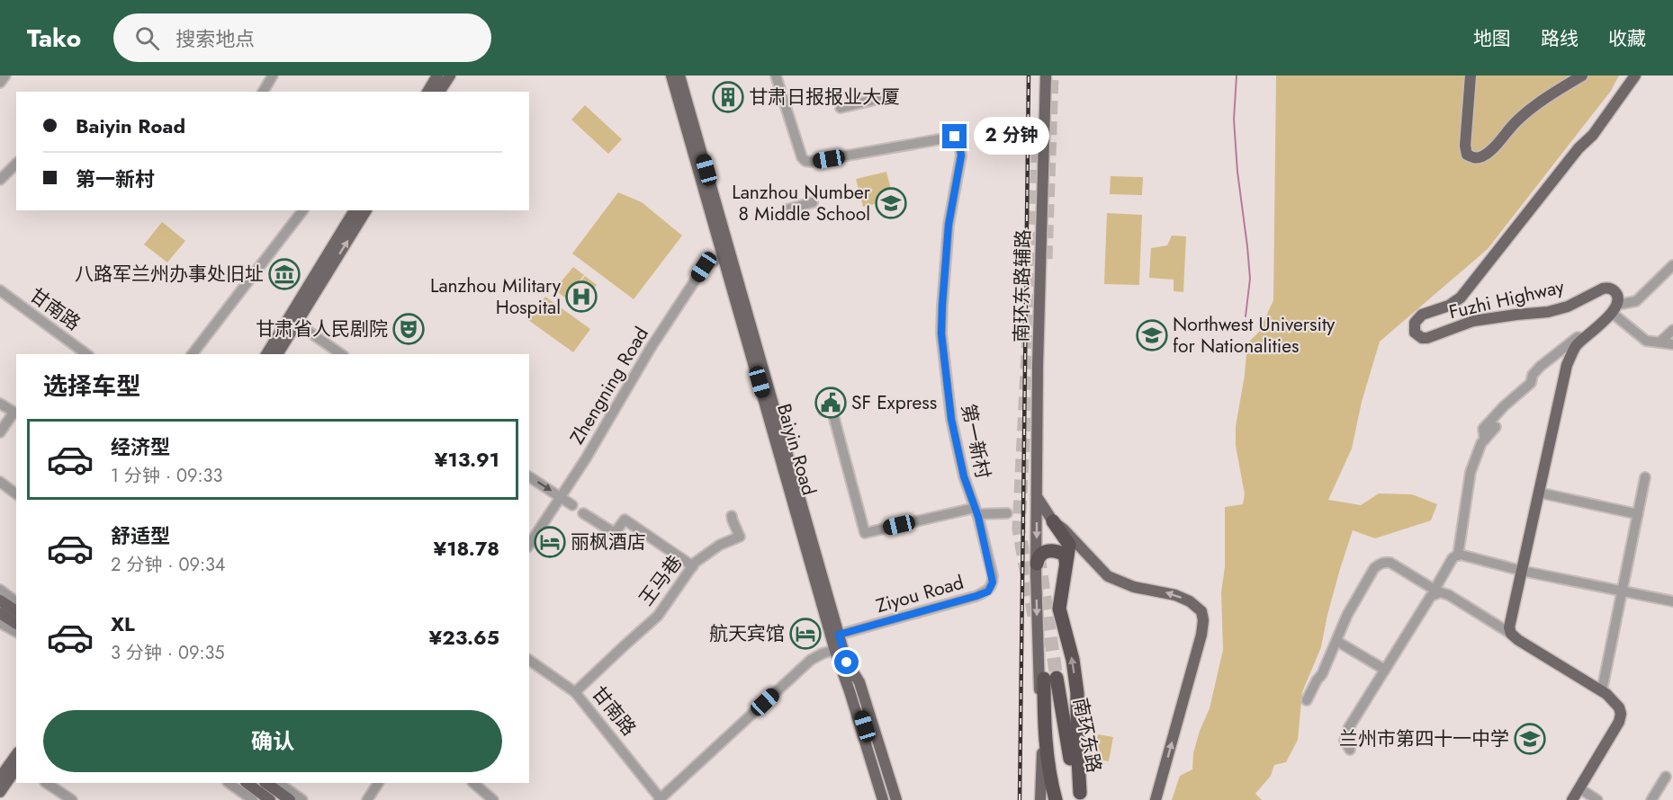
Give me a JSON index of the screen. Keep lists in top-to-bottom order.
{
  "streets": {
    "highway": ["南环东路"],
    "main road": ["南环东路辅路", "Fuzhi Highway", "Baiyin Road"],
    "street": [
      "甘南路",
      "Zhengning Road",
      "第一新村",
      "王马巷",
      "Ziyou Road"
    ]
  },
  "crossings": [
    ["甘南路", "王马巷"],
    ["Zhengning Road", "Baiyin Road"],
    ["第一新村", "Ziyou Road"],
    ["Baiyin Road", "Ziyou Road"]
  ],
  "one_way": ["南环东路辅路"],
  "places": {
    "building": ["甘肃日报报业大厦"],
    "school or university": ["Lanzhou Number 8 Middle School", "Northwest University for Nationalities", "兰州市第四十一中学"],
    "museum": ["八路军兰州办事处旧址"],
    "hospital": ["Lanzhou Military Hospital"],
    "theatre": ["甘肃省人民剧院"],
    "public building": ["SF Express"],
    "hotel": ["丽枫酒店", "航天宾馆"]
  },
  "page": {
    "header": "Tako",
    "search": "搜索地点",
    "nav": ["地图", "路线", "收藏"],
    "banner": ["Baiyin Road", "第一新村"],
    "bubble": "2 分钟",
    "heading": "选择车型",
    "list": [
      {
        "name": "经济型",
        "note": "1 分钟 · 09:33",
        "value": "¥13.91"
      },
      {
        "name": "舒适型",
        "note": "2 分钟 · 09:34",
        "value": "¥18.78"
      },
      {
        "name": "XL",
        "note": "3 分钟 · 09:35",
        "value": "¥23.65"
      }
    ],
    "buttons": "确认"
  }
}
